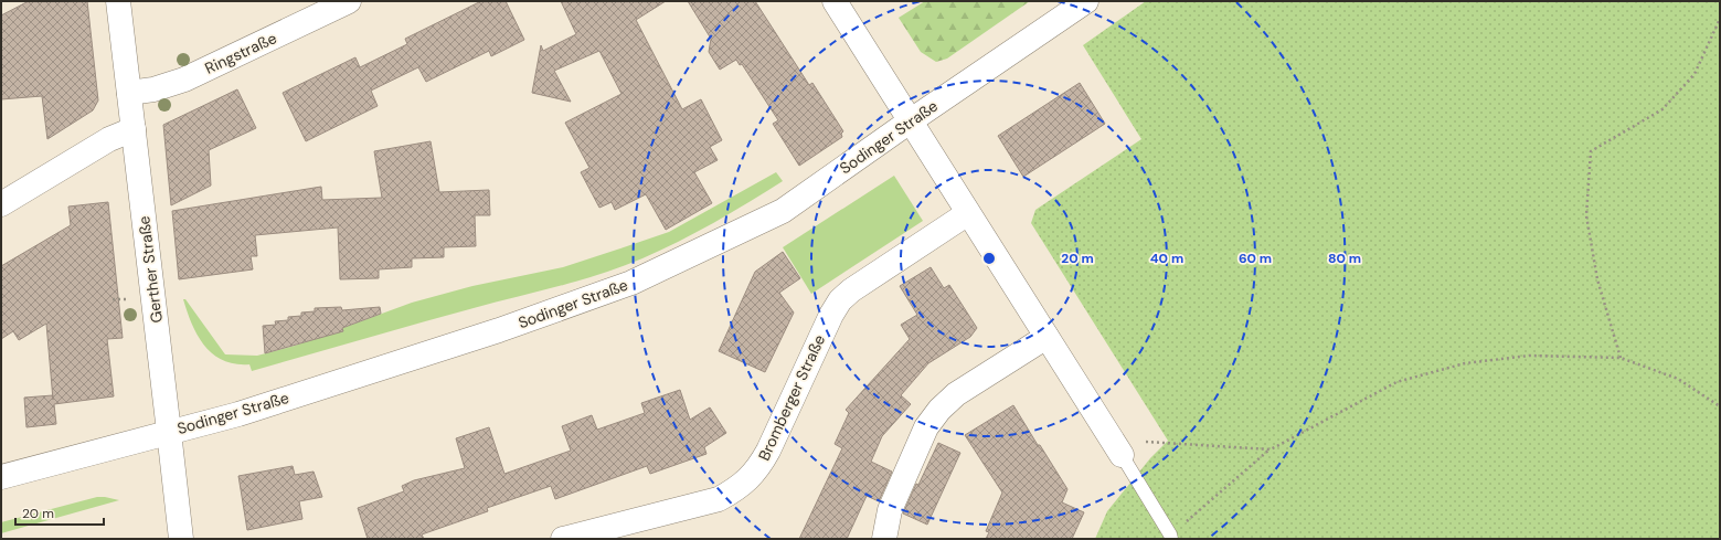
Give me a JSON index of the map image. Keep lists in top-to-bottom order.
{
  "streets": {
    "street": [
      "Ringstraße",
      "Sodinger Straße",
      "Gerther Straße",
      "Bromberger Straße"
    ]
  },
  "crossings": [
    ["Ringstraße", "Gerther Straße"],
    ["Sodinger Straße", "Gerther Straße"]
  ],
  "scale_bar": "20 m",
  "rings": [
    "20 m",
    "40 m",
    "60 m",
    "80 m"
  ]
}
